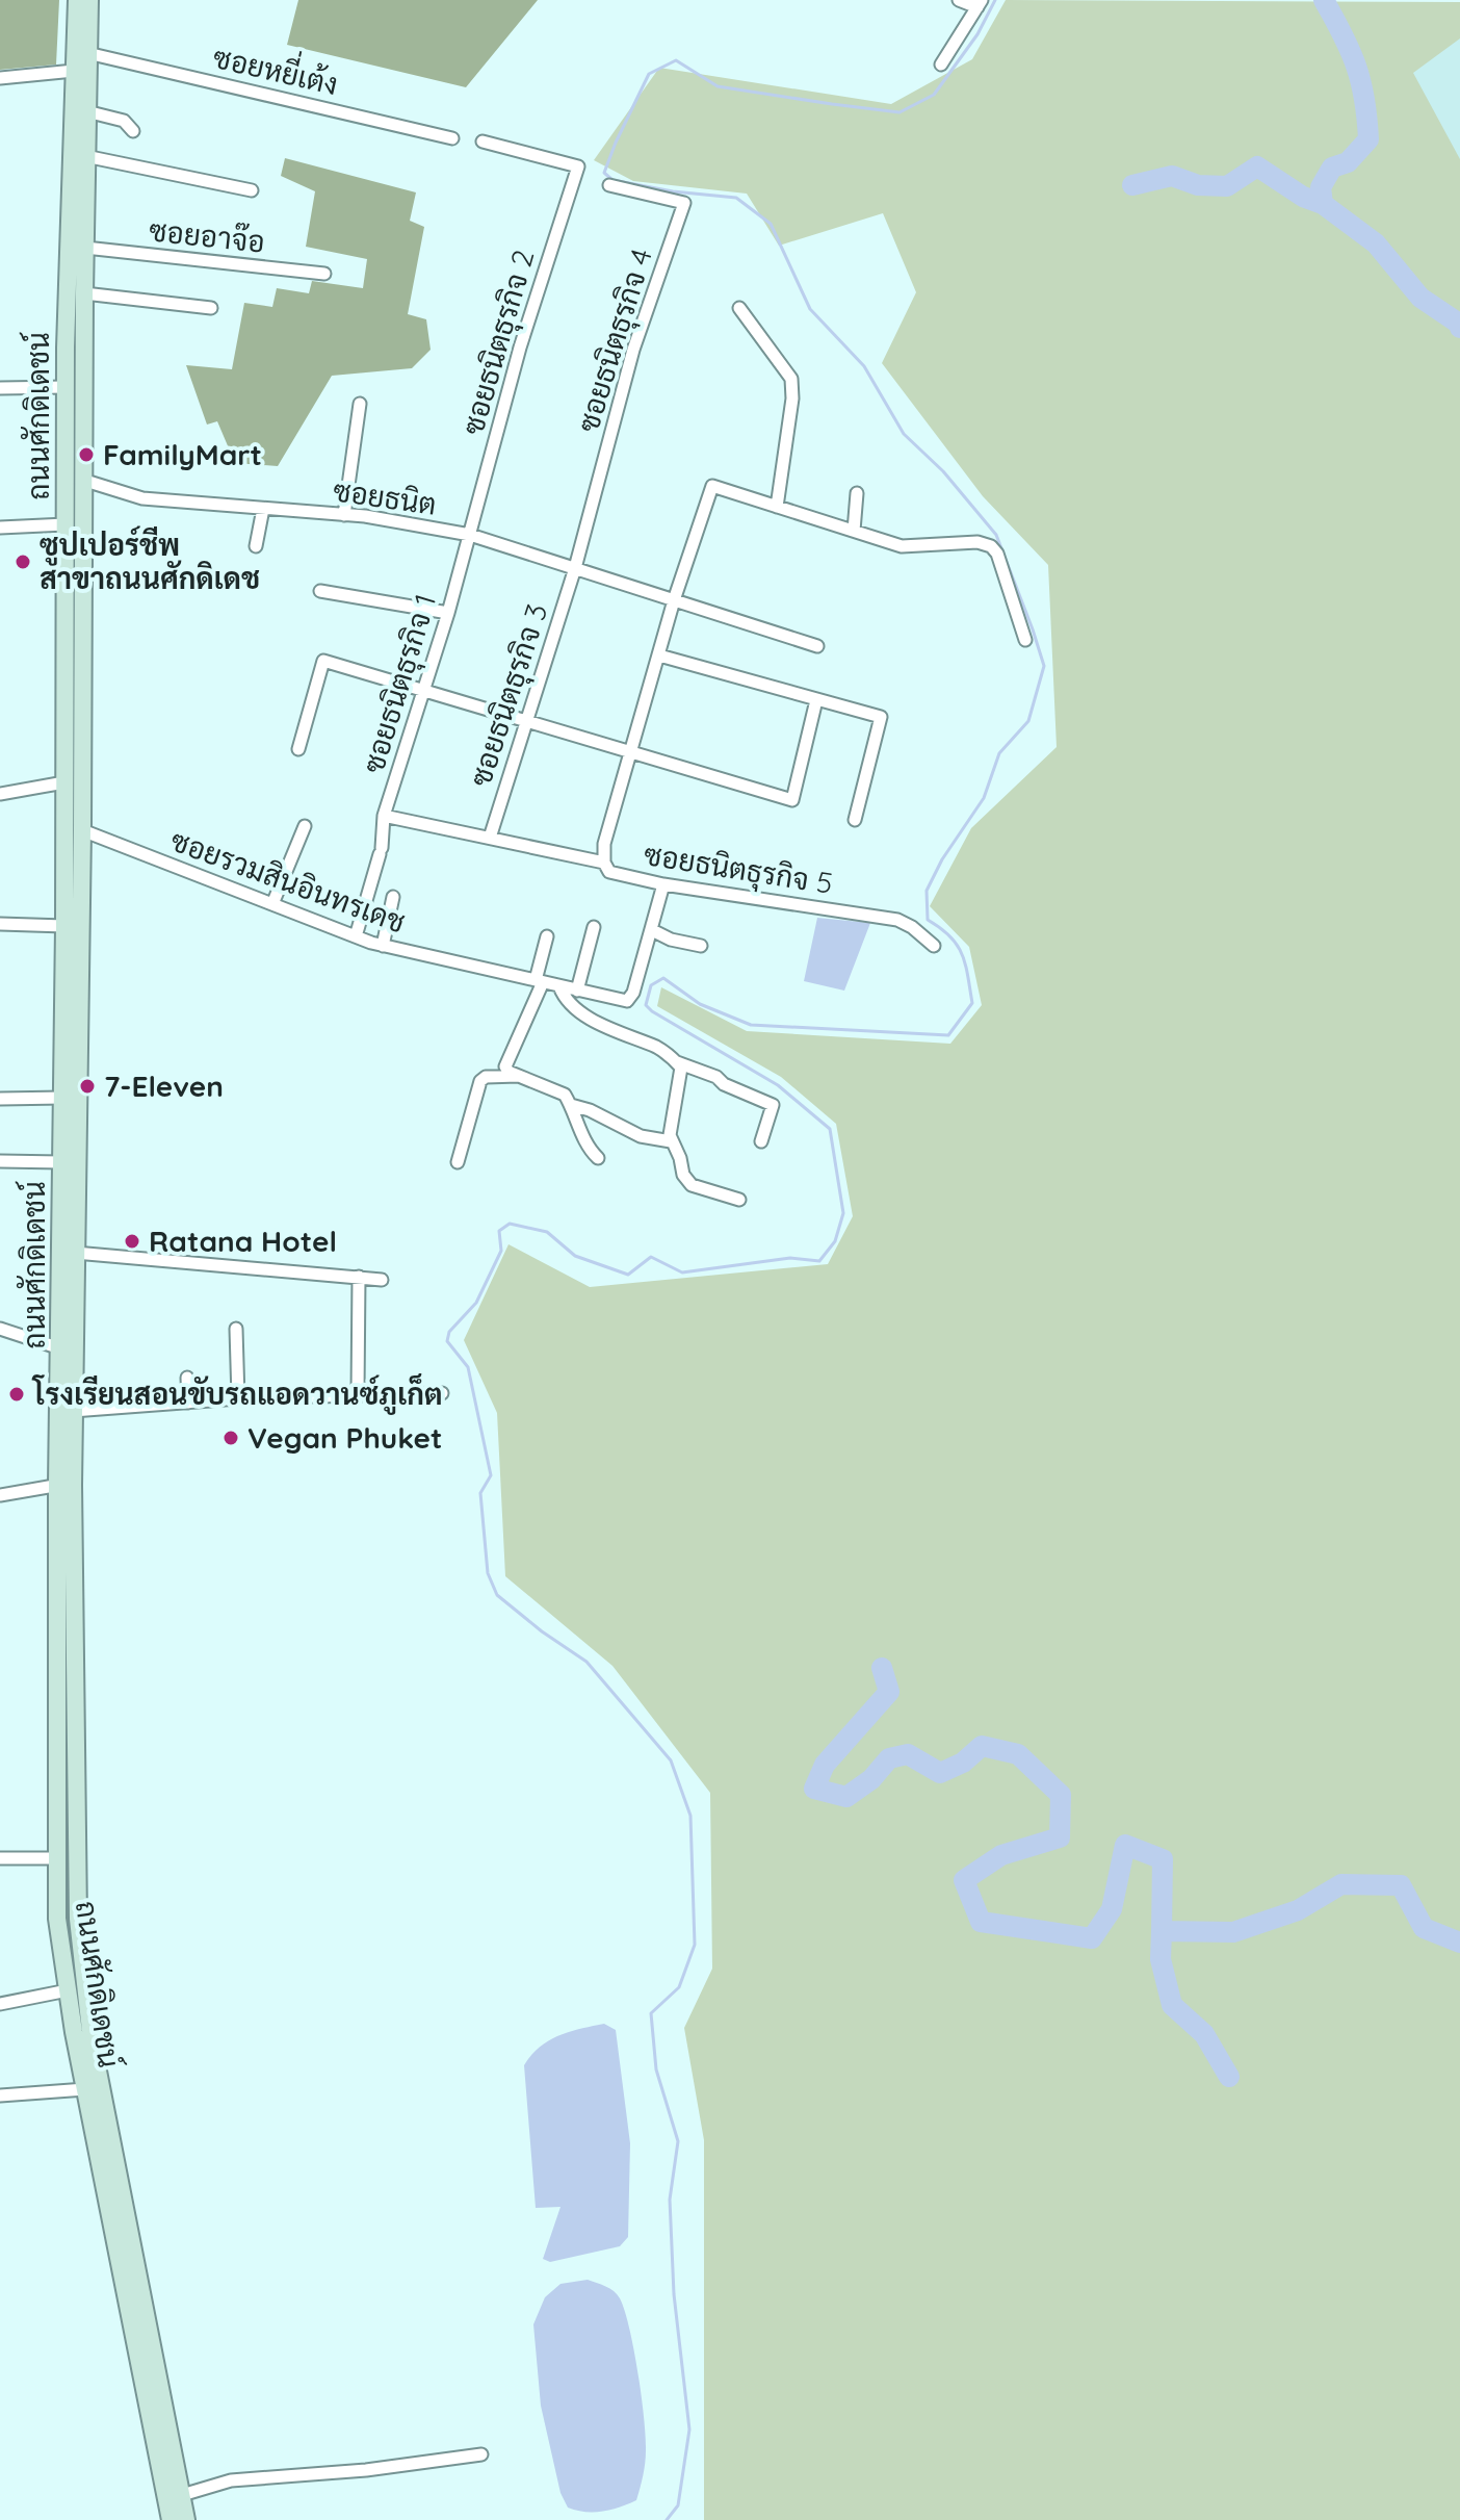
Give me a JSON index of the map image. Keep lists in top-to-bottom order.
{
  "streets": {
    "main road": ["ถนนศักดิเดชน์"],
    "street": [
      "ซอยหยี่เต้ง",
      "ซอยอาจ๊อ",
      "ซอยธนิตธุรกิจ 4",
      "ซอยธนิตธุรกิจ 2",
      "ซอยธนิต",
      "ซอยธนิตธุรกิจ 1",
      "ซอยธนิตธุรกิจ 3",
      "ซอยธนิตธุรกิจ 5",
      "ซอยรวมสินอินทรเดช"
    ]
  },
  "crossings": [
    ["ซอยหยี่เต้ง", "ถนนศักดิเดชน์"],
    ["ซอยอาจ๊อ", "ถนนศักดิเดชน์"],
    ["ซอยธนิตธุรกิจ 4", "ซอยธนิต"],
    ["ซอยธนิตธุรกิจ 4", "ซอยธนิตธุรกิจ 3"],
    ["ซอยธนิตธุรกิจ 2", "ซอยธนิต"],
    ["ซอยธนิตธุรกิจ 2", "ซอยธนิตธุรกิจ 1"],
    ["ถนนศักดิเดชน์", "ซอยธนิต"],
    ["ถนนศักดิเดชน์", "ซอยรวมสินอินทรเดช"],
    ["ซอยธนิต", "ซอยธนิตธุรกิจ 1"],
    ["ซอยธนิต", "ซอยธนิตธุรกิจ 3"],
    ["ซอยธนิต", "ซอยธนิตธุรกิจ 5"],
    ["ซอยธนิตธุรกิจ 1", "ซอยรวมสินอินทรเดช"]
  ],
  "places": [
    "FamilyMart",
    "ซูปเปอร์ชีพ สาขาถนนศักดิเดช",
    "7-Eleven",
    "Ratana Hotel",
    "โรงเรียนสอนขับรถแอดวานซ์ภูเก็ต",
    "Vegan Phuket"
  ]
}
